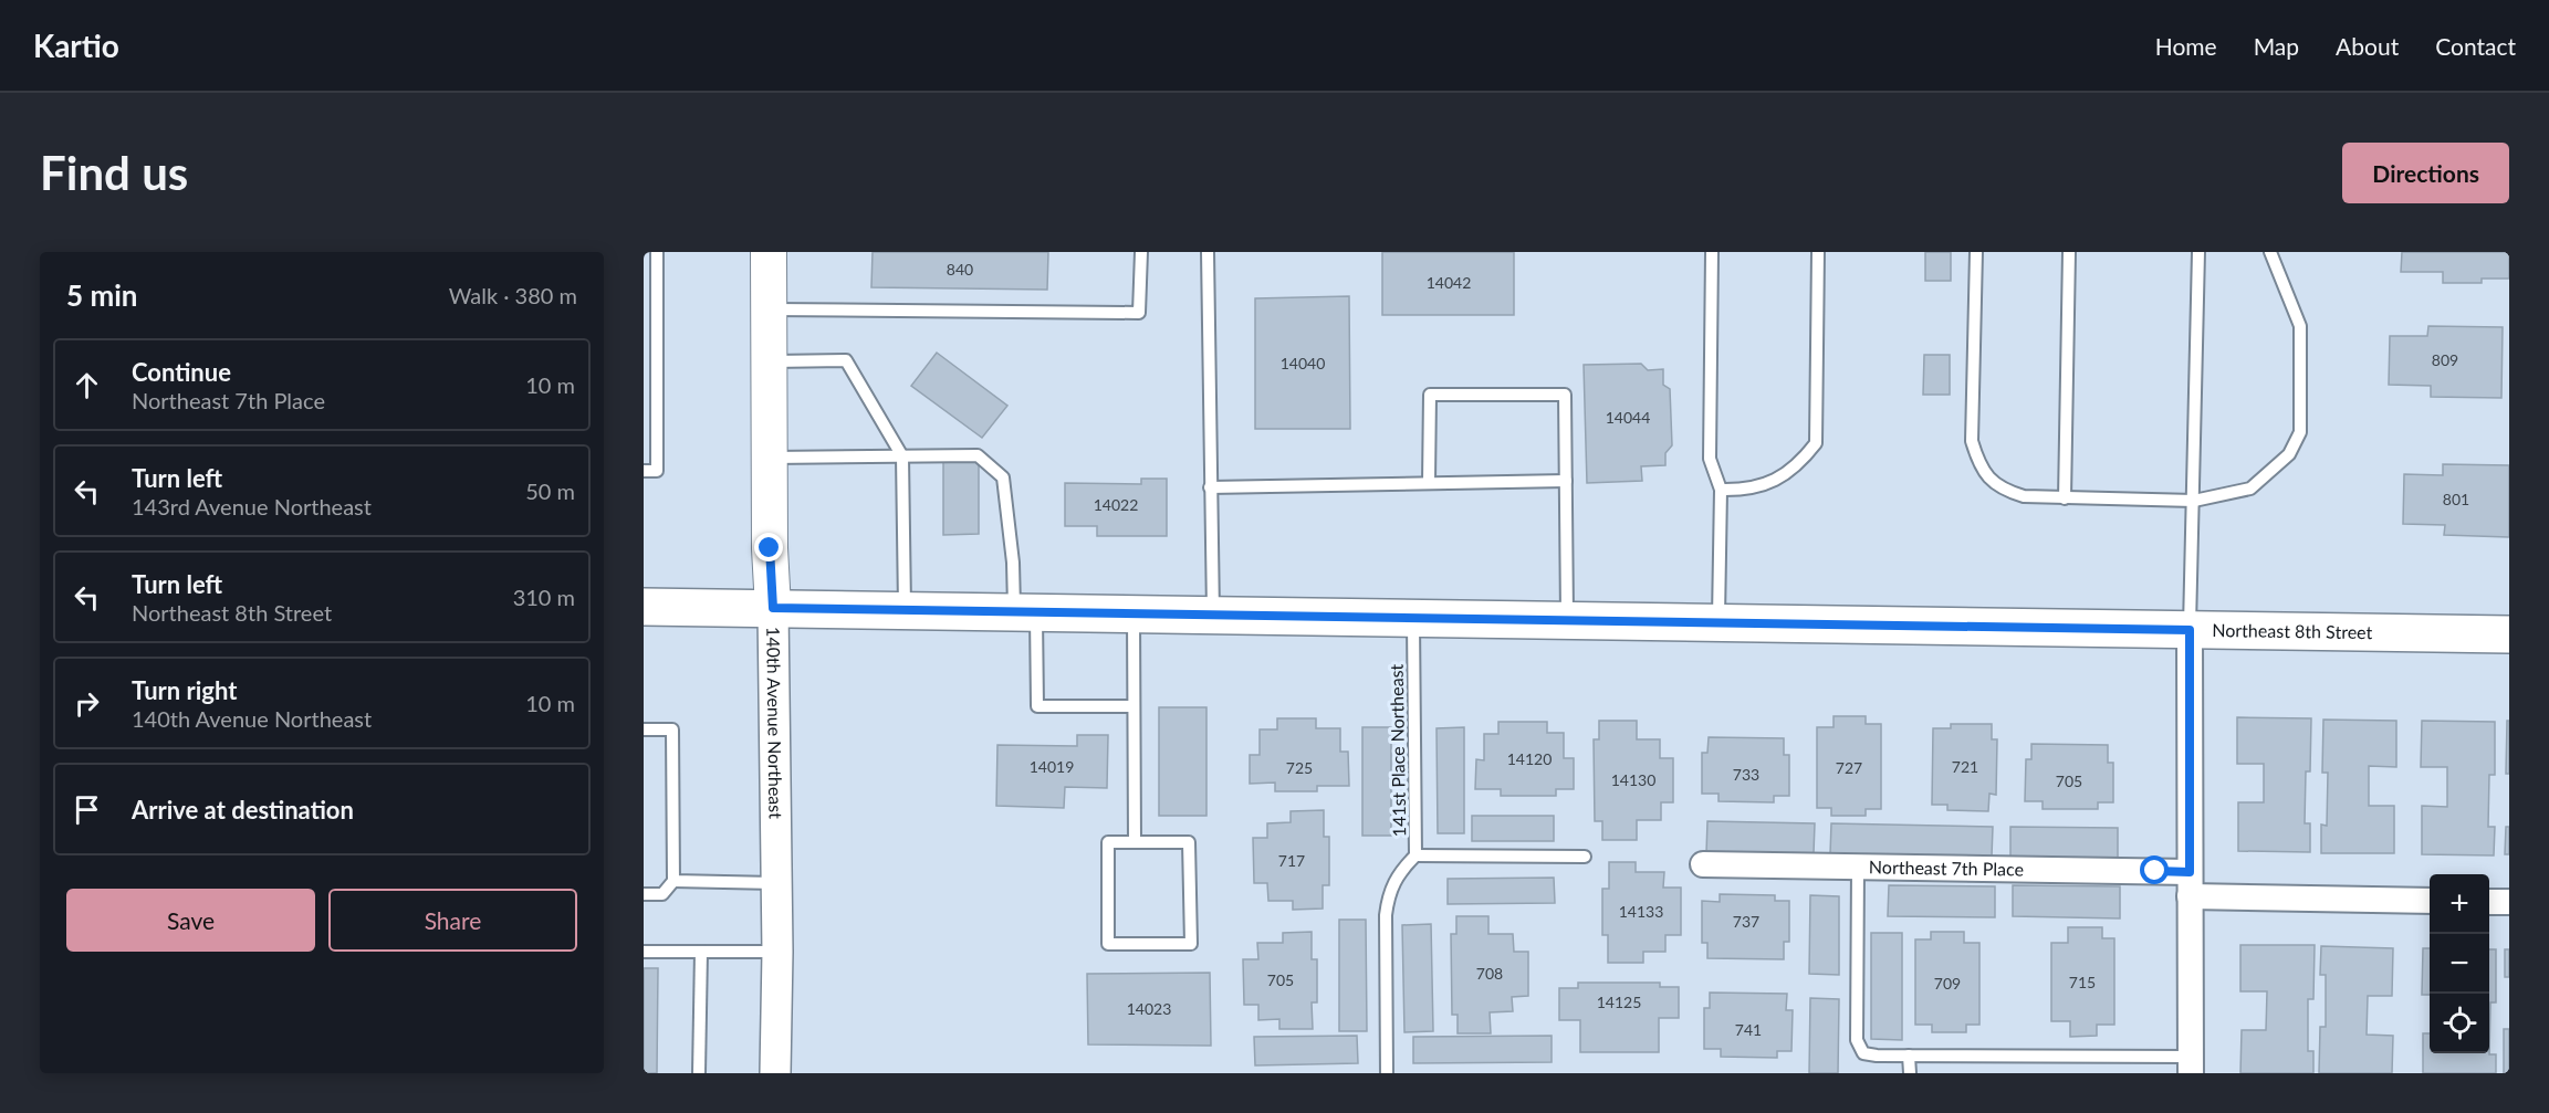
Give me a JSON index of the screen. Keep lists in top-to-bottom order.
{
  "streets": {
    "main road": ["Northeast 8th Street", "140th Avenue Northeast"],
    "street": ["Northeast 7th Place"],
    "lane": ["141st Place Northeast"]
  },
  "crossings": [
    ["Northeast 8th Street", "140th Avenue Northeast"],
    ["Northeast 8th Street", "141st Place Northeast"]
  ],
  "house_numbers": [
    "840",
    "14042",
    "809",
    "14040",
    "14044",
    "801",
    "14022",
    "14120",
    "14019",
    "721",
    "725",
    "727",
    "733",
    "14130",
    "705",
    "717",
    "14133",
    "737",
    "708",
    "705",
    "715",
    "709",
    "14125",
    "14023",
    "741"
  ],
  "page": {
    "header": "Kartio",
    "nav": [
      "Home",
      "Map",
      "About",
      "Contact"
    ],
    "buttons": [
      "Directions",
      ["Save", "Share"]
    ],
    "title": "Find us",
    "heading": ["5 min", "Walk · 380 m"],
    "list": [
      ["Continue", "Northeast 7th Place", "10 m"],
      ["Turn left", "143rd Avenue Northeast", "50 m"],
      ["Turn left", "Northeast 8th Street", "310 m"],
      ["Turn right", "140th Avenue Northeast", "10 m"],
      "Arrive at destination"
    ],
    "map_buttons": ["+", "−"]
  }
}
